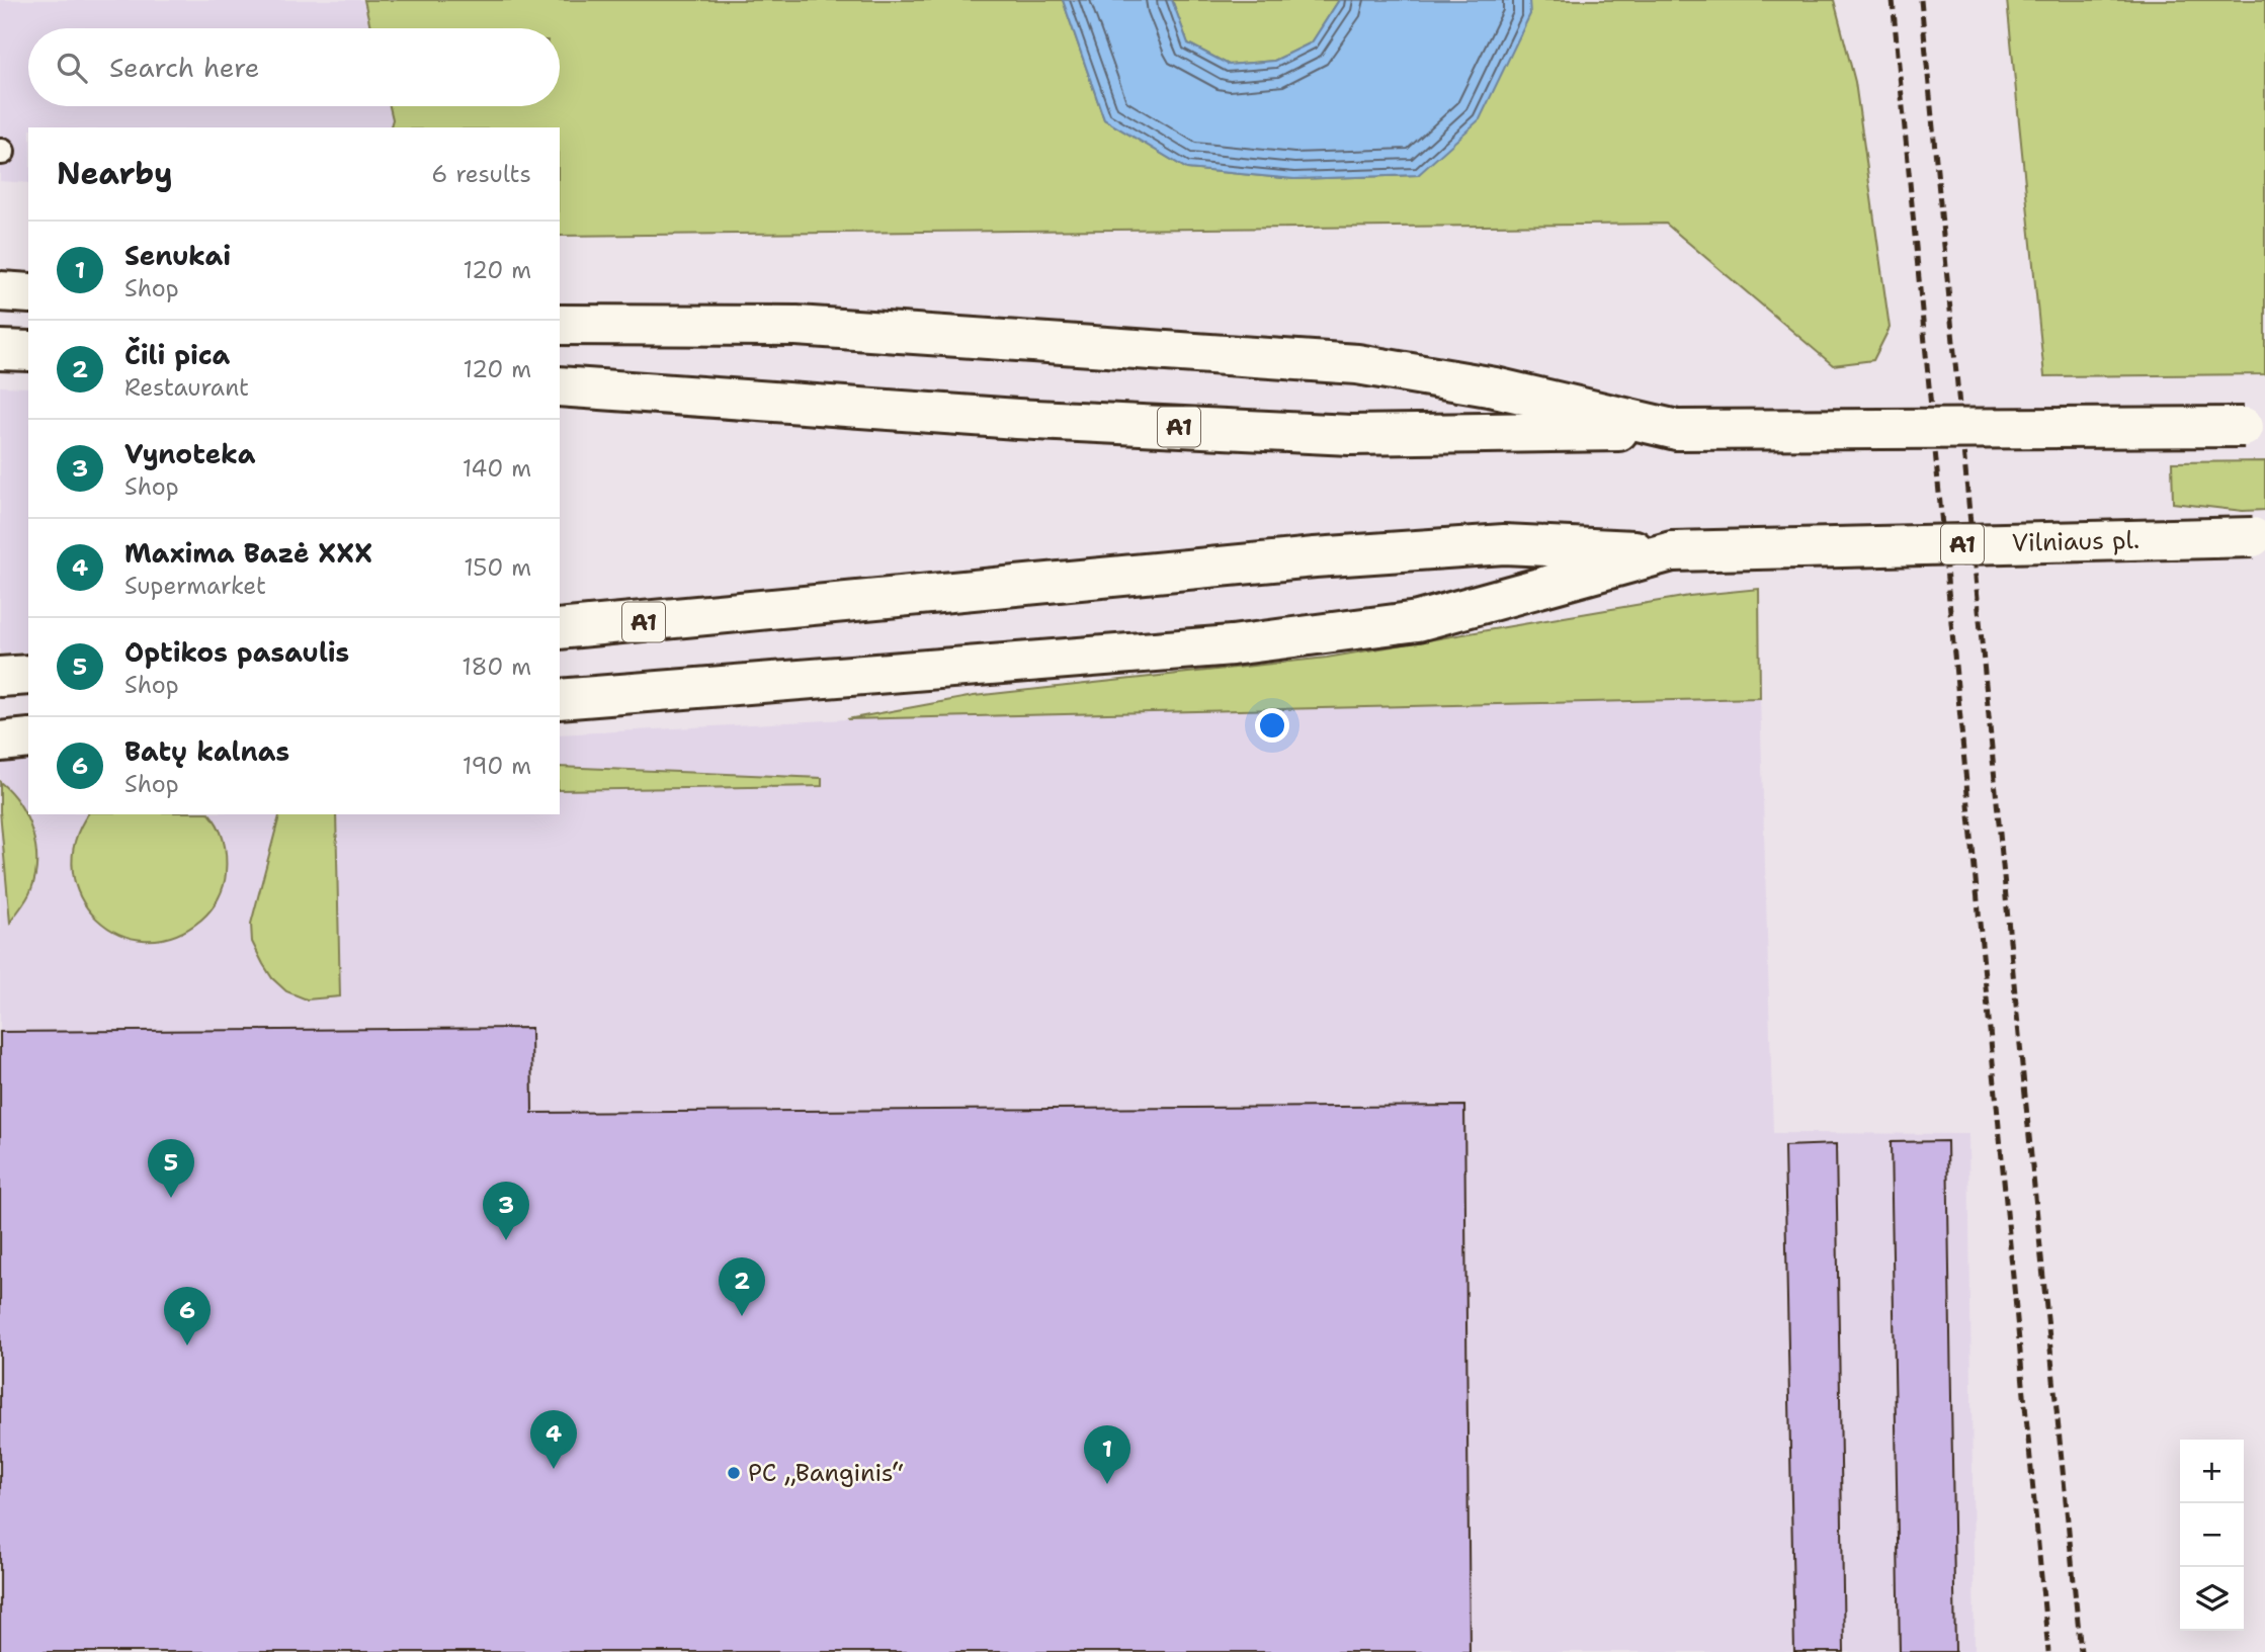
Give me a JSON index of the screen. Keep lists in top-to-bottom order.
{
  "streets": {
    "highway": ["A1", "Vilniaus pl."]
  },
  "crossings": [
    ["A1", "Vilniaus pl."]
  ],
  "places": ["PC „Banginis“"],
  "page": {
    "search": "Search here",
    "heading": ["Nearby", "6 results"],
    "list": [
      {
        "mark": "1",
        "name": "Senukai",
        "note": "Shop",
        "value": "120 m"
      },
      {
        "mark": "2",
        "name": "Čili pica",
        "note": "Restaurant",
        "value": "120 m"
      },
      {
        "mark": "3",
        "name": "Vynoteka",
        "note": "Shop",
        "value": "140 m"
      },
      {
        "mark": "4",
        "name": "Maxima Bazė XXX",
        "note": "Supermarket",
        "value": "150 m"
      },
      {
        "mark": "5",
        "name": "Optikos pasaulis",
        "note": "Shop",
        "value": "180 m"
      },
      {
        "mark": "6",
        "name": "Batų kalnas",
        "note": "Shop",
        "value": "190 m"
      }
    ],
    "pins": [
      "5",
      "3",
      "2",
      "6",
      "4",
      "1"
    ],
    "map_buttons": ["+", "−"]
  }
}
